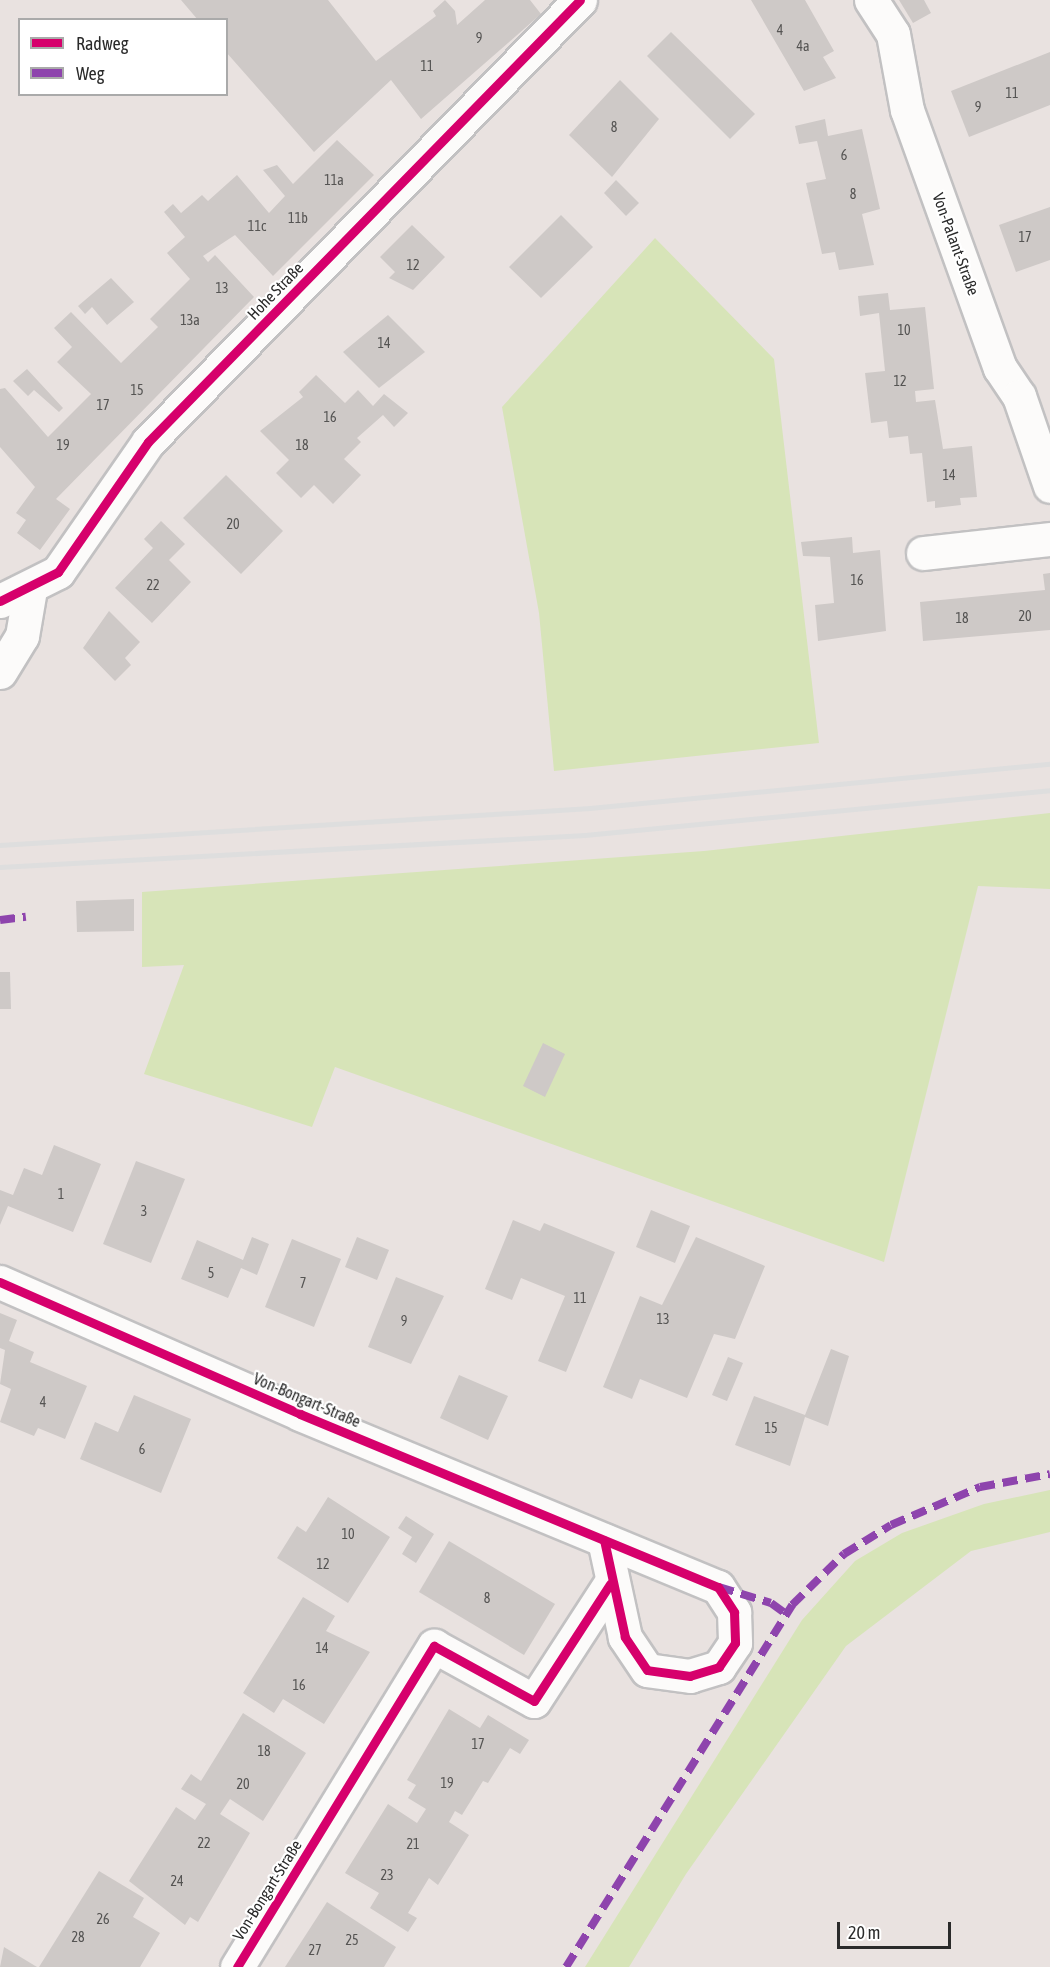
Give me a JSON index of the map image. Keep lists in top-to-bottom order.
{
  "streets": {
    "street": ["Von-Palant-Straße", "Hohe Straße", "Von-Bongart-Straße"]
  },
  "house_numbers": [
    "4",
    "9",
    "4a",
    "11",
    "11",
    "9",
    "8",
    "6",
    "11a",
    "8",
    "11b",
    "11c",
    "17",
    "12",
    "13",
    "13a",
    "10",
    "14",
    "12",
    "15",
    "17",
    "16",
    "19",
    "18",
    "14",
    "20",
    "16",
    "22",
    "20",
    "18",
    "1",
    "3",
    "5",
    "7",
    "11",
    "13",
    "9",
    "4",
    "15",
    "6",
    "10",
    "12",
    "8",
    "14",
    "16",
    "17",
    "18",
    "19",
    "20",
    "22",
    "21",
    "23",
    "24",
    "26",
    "28",
    "25",
    "27"
  ],
  "legend": ["Radweg", "Weg"],
  "scale_bar": "20 m"
}
